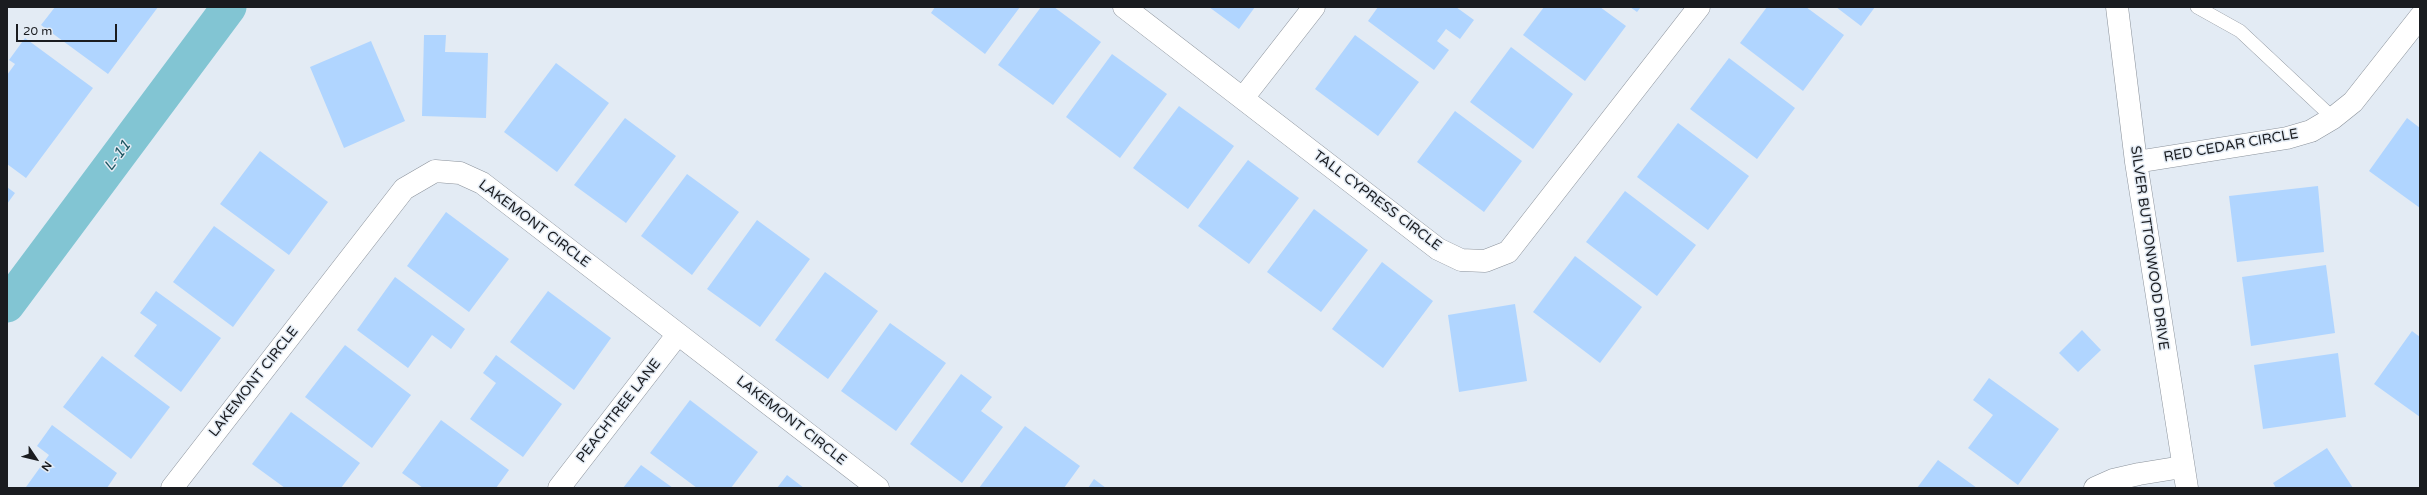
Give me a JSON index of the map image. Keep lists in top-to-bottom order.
{
  "streets": {
    "street": [
      "RED CEDAR CIRCLE",
      "TALL CYPRESS CIRCLE",
      "LAKEMONT CIRCLE",
      "SILVER BUTTONWOOD DRIVE",
      "PEACHTREE LANE"
    ]
  },
  "crossings": [
    ["RED CEDAR CIRCLE", "SILVER BUTTONWOOD DRIVE"],
    ["LAKEMONT CIRCLE", "PEACHTREE LANE"]
  ],
  "water": ["L-11"],
  "scale_bar": "20 m",
  "north": "bottom right"
}
